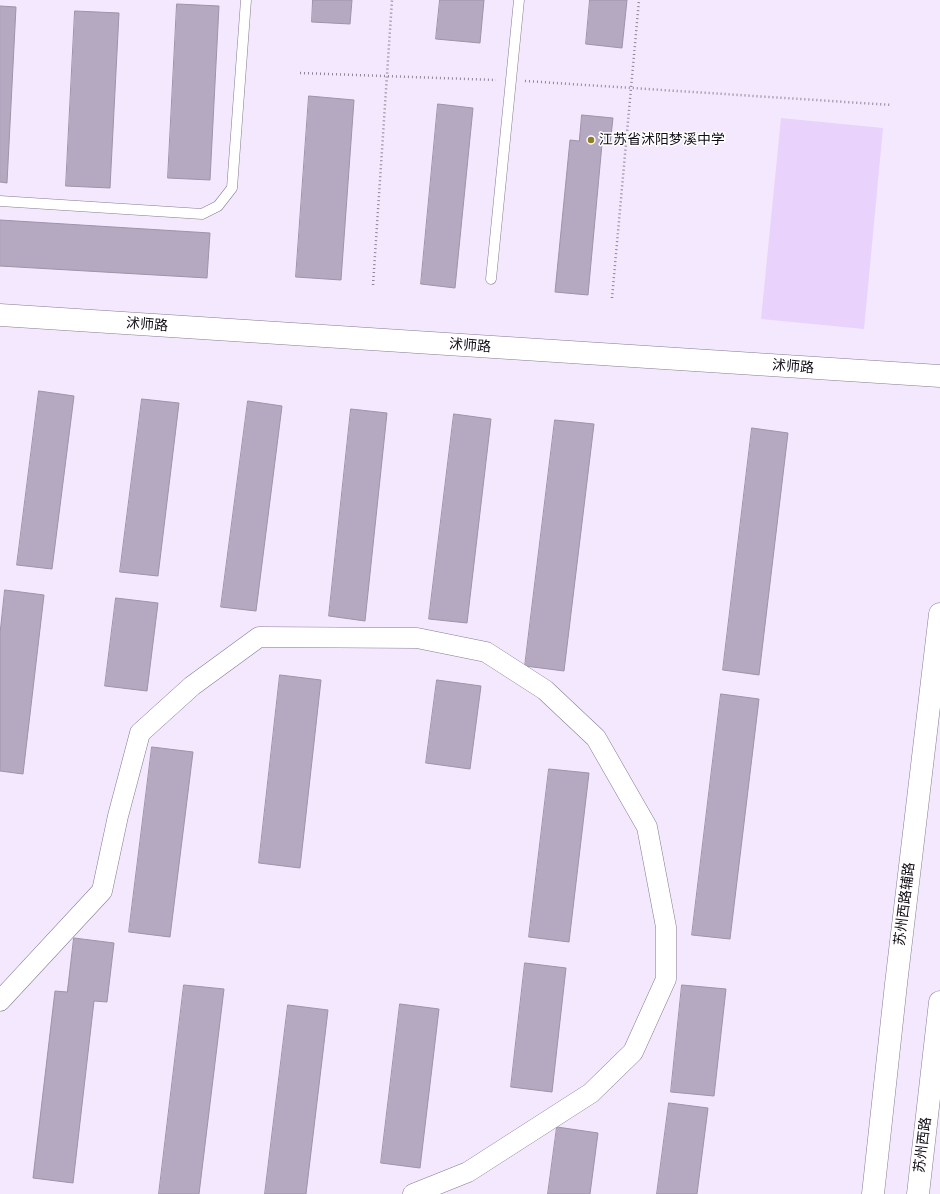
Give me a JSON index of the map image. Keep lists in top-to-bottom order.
{
  "streets": {
    "street": ["沭师路", "苏州西路辅路", "苏州西路"]
  },
  "places": ["江苏省沭阳梦溪中学"]
}
